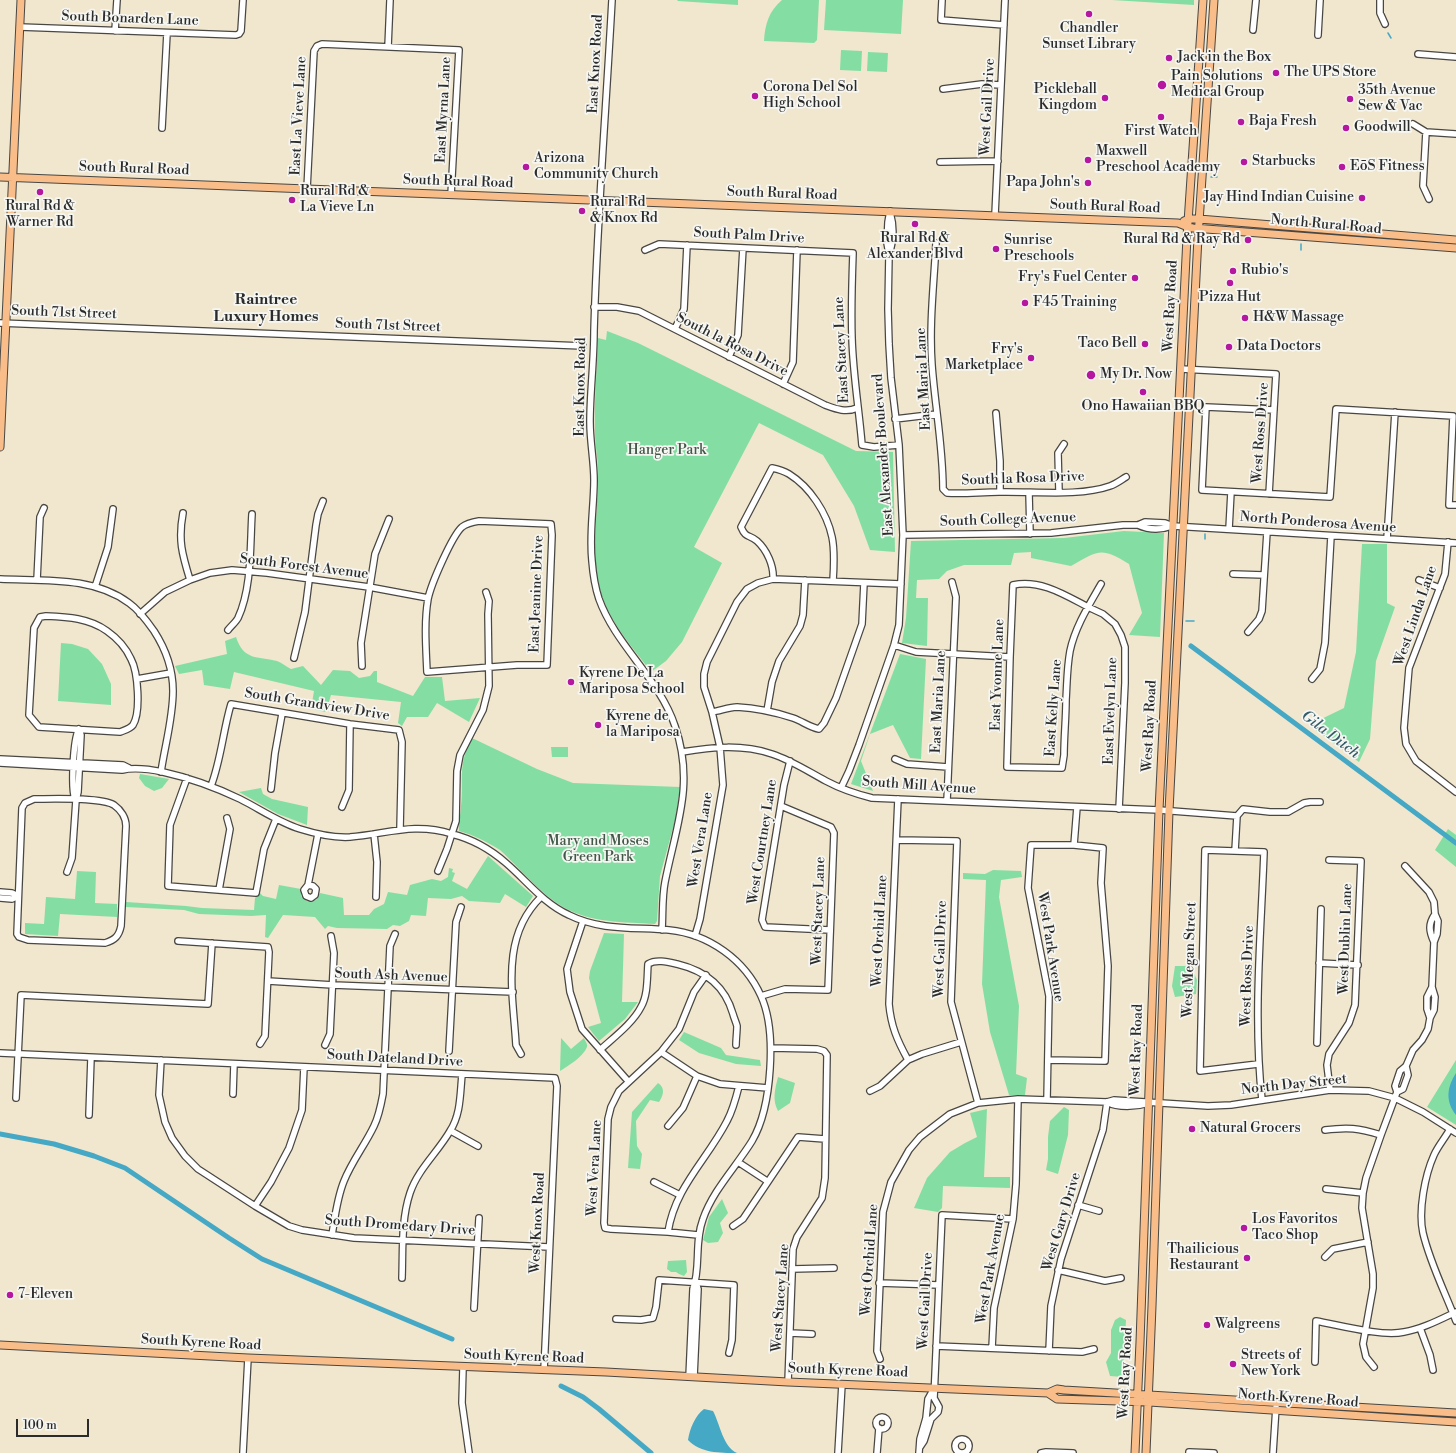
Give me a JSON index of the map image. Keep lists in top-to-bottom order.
{
  "streets": {
    "main road": [
      "South Rural Road",
      "North Rural Road",
      "West Ray Road",
      "South Kyrene Road",
      "North Kyrene Road"
    ],
    "street": [
      "South Bonarden Lane",
      "East Knox Road",
      "West Gail Drive",
      "East Myrna Lane",
      "East La Vieve Lane",
      "South Palm Drive",
      "South 71st Street",
      "South la Rosa Drive",
      "East Stacey Lane",
      "East Maria Lane",
      "West Ross Drive",
      "East Alexander Boulevard",
      "South College Avenue",
      "North Ponderosa Avenue",
      "South Forest Avenue",
      "East Jeanine Drive",
      "West Linda Lane",
      "East Yvonne Lane",
      "South Grandview Drive",
      "East Kelly Lane",
      "East Evelyn Lane",
      "South Mill Avenue",
      "West Vera Lane",
      "West Courtney Lane",
      "West Stacey Lane",
      "West Orchid Lane",
      "West Dublin Lane",
      "West Park Avenue",
      "West Megan Street",
      "South Ash Avenue",
      "South Dateland Drive",
      "North Day Street",
      "West Gary Drive",
      "West Knox Road",
      "South Dromedary Drive"
    ]
  },
  "crossings": [
    ["East Knox Road", "South Rural Road"],
    ["East Knox Road", "South la Rosa Drive"],
    ["East Knox Road", "South Mill Avenue"],
    ["West Gail Drive", "South Rural Road"],
    ["West Gail Drive", "West Orchid Lane"],
    ["West Gail Drive", "West Park Avenue"],
    ["West Gail Drive", "North Day Street"],
    ["West Gail Drive", "South Kyrene Road"],
    ["East Myrna Lane", "East La Vieve Lane"],
    ["East Myrna Lane", "South Rural Road"],
    ["East La Vieve Lane", "South Rural Road"],
    ["South Rural Road", "North Rural Road"],
    ["South Rural Road", "West Ray Road"],
    ["South Rural Road", "East Alexander Boulevard"],
    ["North Rural Road", "West Ray Road"],
    ["South Palm Drive", "East Stacey Lane"],
    ["West Ray Road", "West Ross Drive"],
    ["West Ray Road", "South College Avenue"],
    ["West Ray Road", "North Ponderosa Avenue"],
    ["West Ray Road", "South Mill Avenue"],
    ["West Ray Road", "North Day Street"],
    ["West Ray Road", "South Kyrene Road"],
    ["West Ray Road", "North Kyrene Road"],
    ["South la Rosa Drive", "East Stacey Lane"],
    ["South la Rosa Drive", "East Maria Lane"],
    ["East Stacey Lane", "East Alexander Boulevard"],
    ["East Maria Lane", "South Mill Avenue"],
    ["West Ross Drive", "West Megan Street"],
    ["West Ross Drive", "North Day Street"],
    ["East Alexander Boulevard", "South College Avenue"],
    ["East Alexander Boulevard", "South Mill Avenue"],
    ["South College Avenue", "North Ponderosa Avenue"],
    ["North Ponderosa Avenue", "West Linda Lane"],
    ["South Forest Avenue", "East Jeanine Drive"],
    ["East Yvonne Lane", "East Kelly Lane"],
    ["East Yvonne Lane", "East Evelyn Lane"],
    ["East Kelly Lane", "East Evelyn Lane"],
    ["East Evelyn Lane", "South Mill Avenue"],
    ["South Mill Avenue", "West Vera Lane"],
    ["South Mill Avenue", "West Courtney Lane"],
    ["South Mill Avenue", "West Orchid Lane"],
    ["West Courtney Lane", "West Stacey Lane"],
    ["West Stacey Lane", "South Kyrene Road"],
    ["West Orchid Lane", "North Day Street"],
    ["West Dublin Lane", "North Day Street"],
    ["West Park Avenue", "North Day Street"],
    ["South Dateland Drive", "West Knox Road"],
    ["South Dateland Drive", "South Dromedary Drive"],
    ["North Day Street", "West Gary Drive"],
    ["West Knox Road", "South Dromedary Drive"],
    ["West Knox Road", "South Kyrene Road"],
    ["South Kyrene Road", "North Kyrene Road"]
  ],
  "districts": ["Raintree Luxury Homes"],
  "water": ["Gila Ditch"],
  "parks": ["Hanger Park", "Mary and Moses Green Park"],
  "places": [
    "Chandler Sunset Library",
    "Jack in the Box",
    "The UPS Store",
    "Pain Solutions Medical Group",
    "Corona Del Sol High School",
    "Pickleball Kingdom",
    "35th Avenue Sew & Vac",
    "First Watch",
    "Baja Fresh",
    "Goodwill",
    "Maxwell Preschool Academy",
    "Starbucks",
    "Arizona Community Church",
    "EōS Fitness",
    "Papa John's",
    "Rural Rd & Warner Rd",
    "Jay Hind Indian Cuisine",
    "Rural Rd & La Vieve Ln",
    "Rural Rd & Knox Rd",
    "Rural Rd & Alexander Blvd",
    "Rural Rd & Ray Rd",
    "Sunrise Preschools",
    "Rubio's",
    "Fry's Fuel Center",
    "Pizza Hut",
    "F45 Training",
    "H&W Massage",
    "Taco Bell",
    "Data Doctors",
    "Fry's Marketplace",
    "My Dr. Now",
    "Ono Hawaiian BBQ",
    "Kyrene De La Mariposa School",
    "Kyrene de la Mariposa",
    "Natural Grocers",
    "Los Favoritos Taco Shop",
    "Thailicious Restaurant",
    "7-Eleven",
    "Walgreens",
    "Streets of New York"
  ],
  "scale_bar": "100 m"
}
